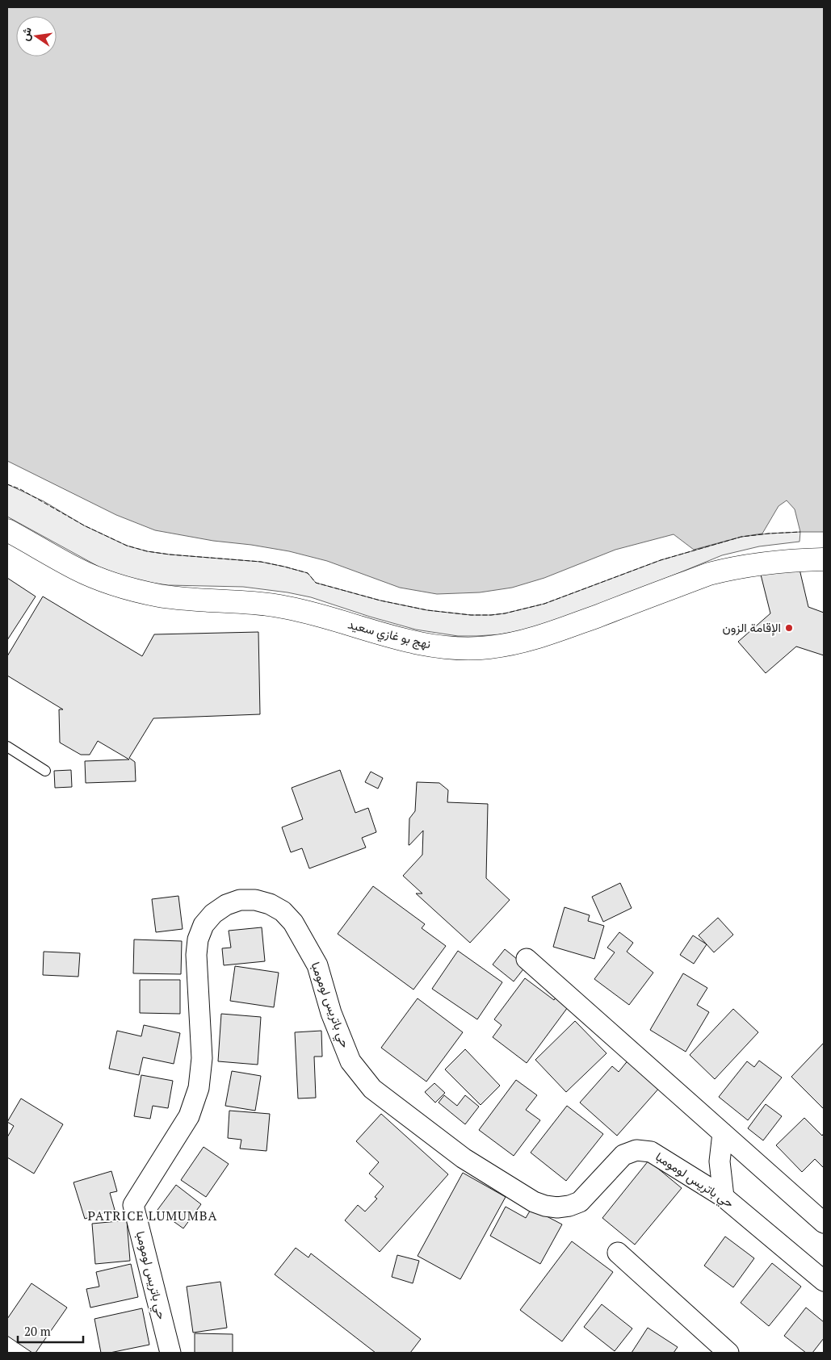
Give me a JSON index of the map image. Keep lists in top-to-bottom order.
{
  "streets": {
    "street": ["نهج بو غازي سعيد", "حي باتريس لومومبا"]
  },
  "districts": ["PATRICE LUMUMBA"],
  "places": ["الإقامة الزون"],
  "scale_bar": "20 m",
  "north": "left"
}
